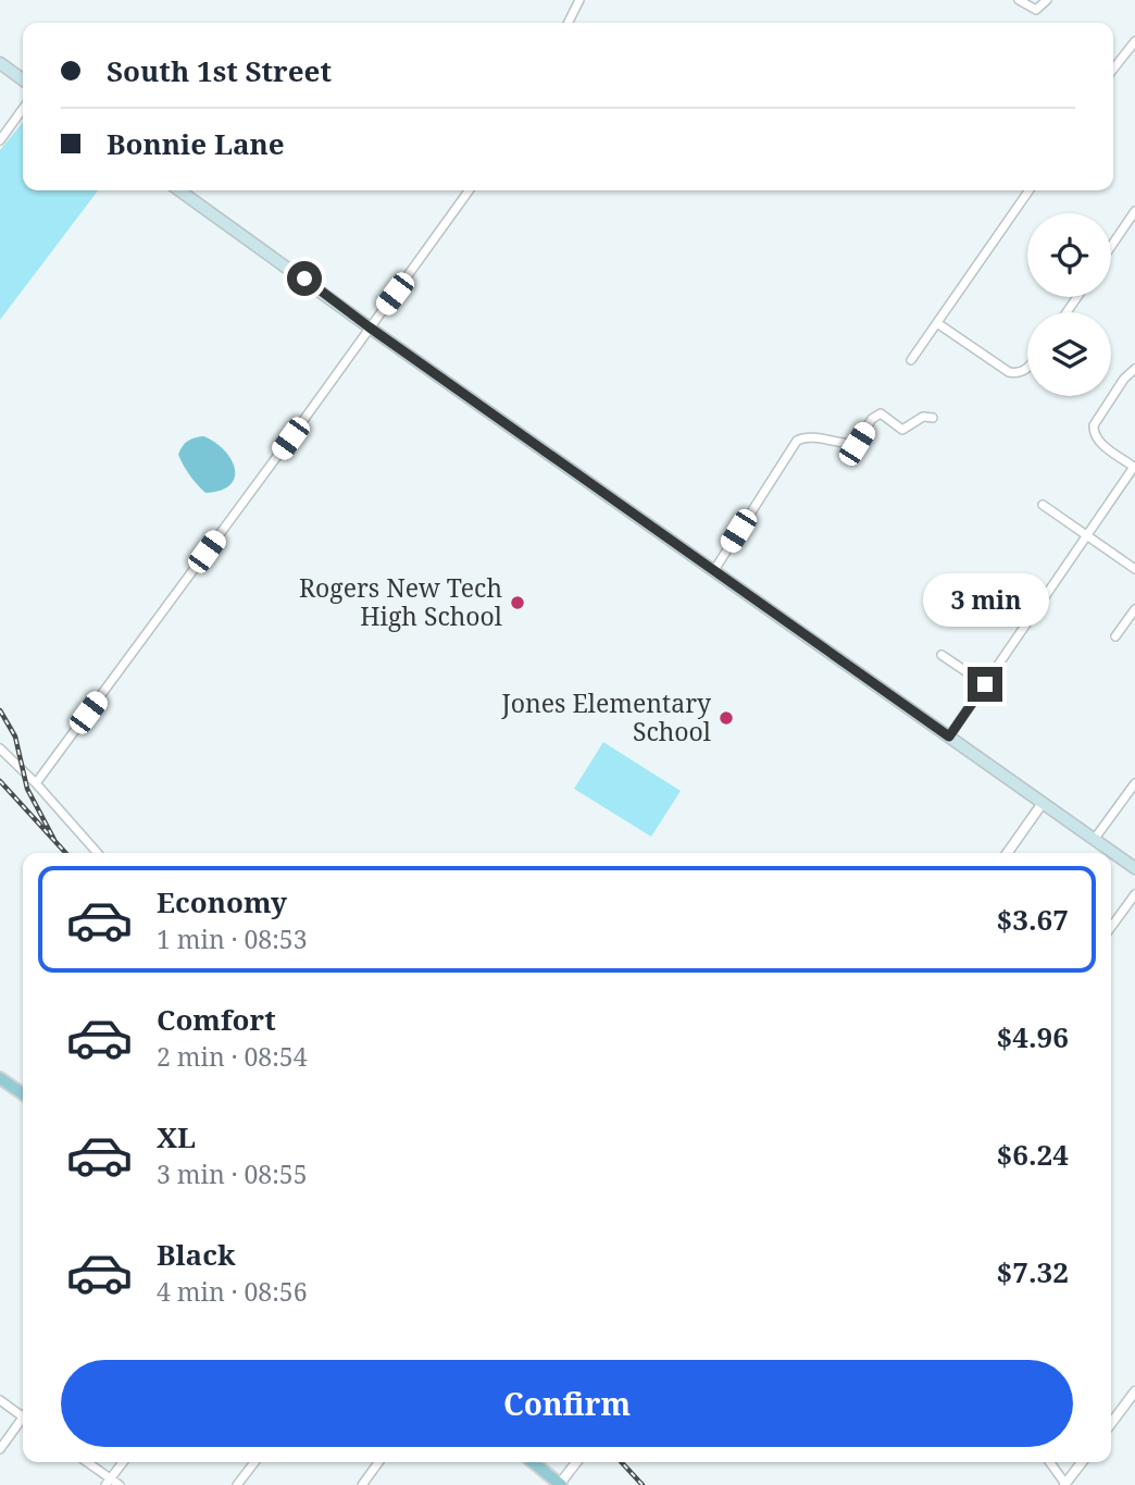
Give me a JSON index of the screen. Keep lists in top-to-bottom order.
{
  "places": ["Rogers New Tech High School", "Jones Elementary School"],
  "page": {
    "banner": ["South 1st Street", "Bonnie Lane"],
    "bubble": "3 min",
    "list": [
      {
        "name": "Economy",
        "note": "1 min · 08:53",
        "value": "$3.67"
      },
      {
        "name": "Comfort",
        "note": "2 min · 08:54",
        "value": "$4.96"
      },
      {
        "name": "XL",
        "note": "3 min · 08:55",
        "value": "$6.24"
      },
      {
        "name": "Black",
        "note": "4 min · 08:56",
        "value": "$7.32"
      }
    ],
    "buttons": "Confirm"
  }
}
